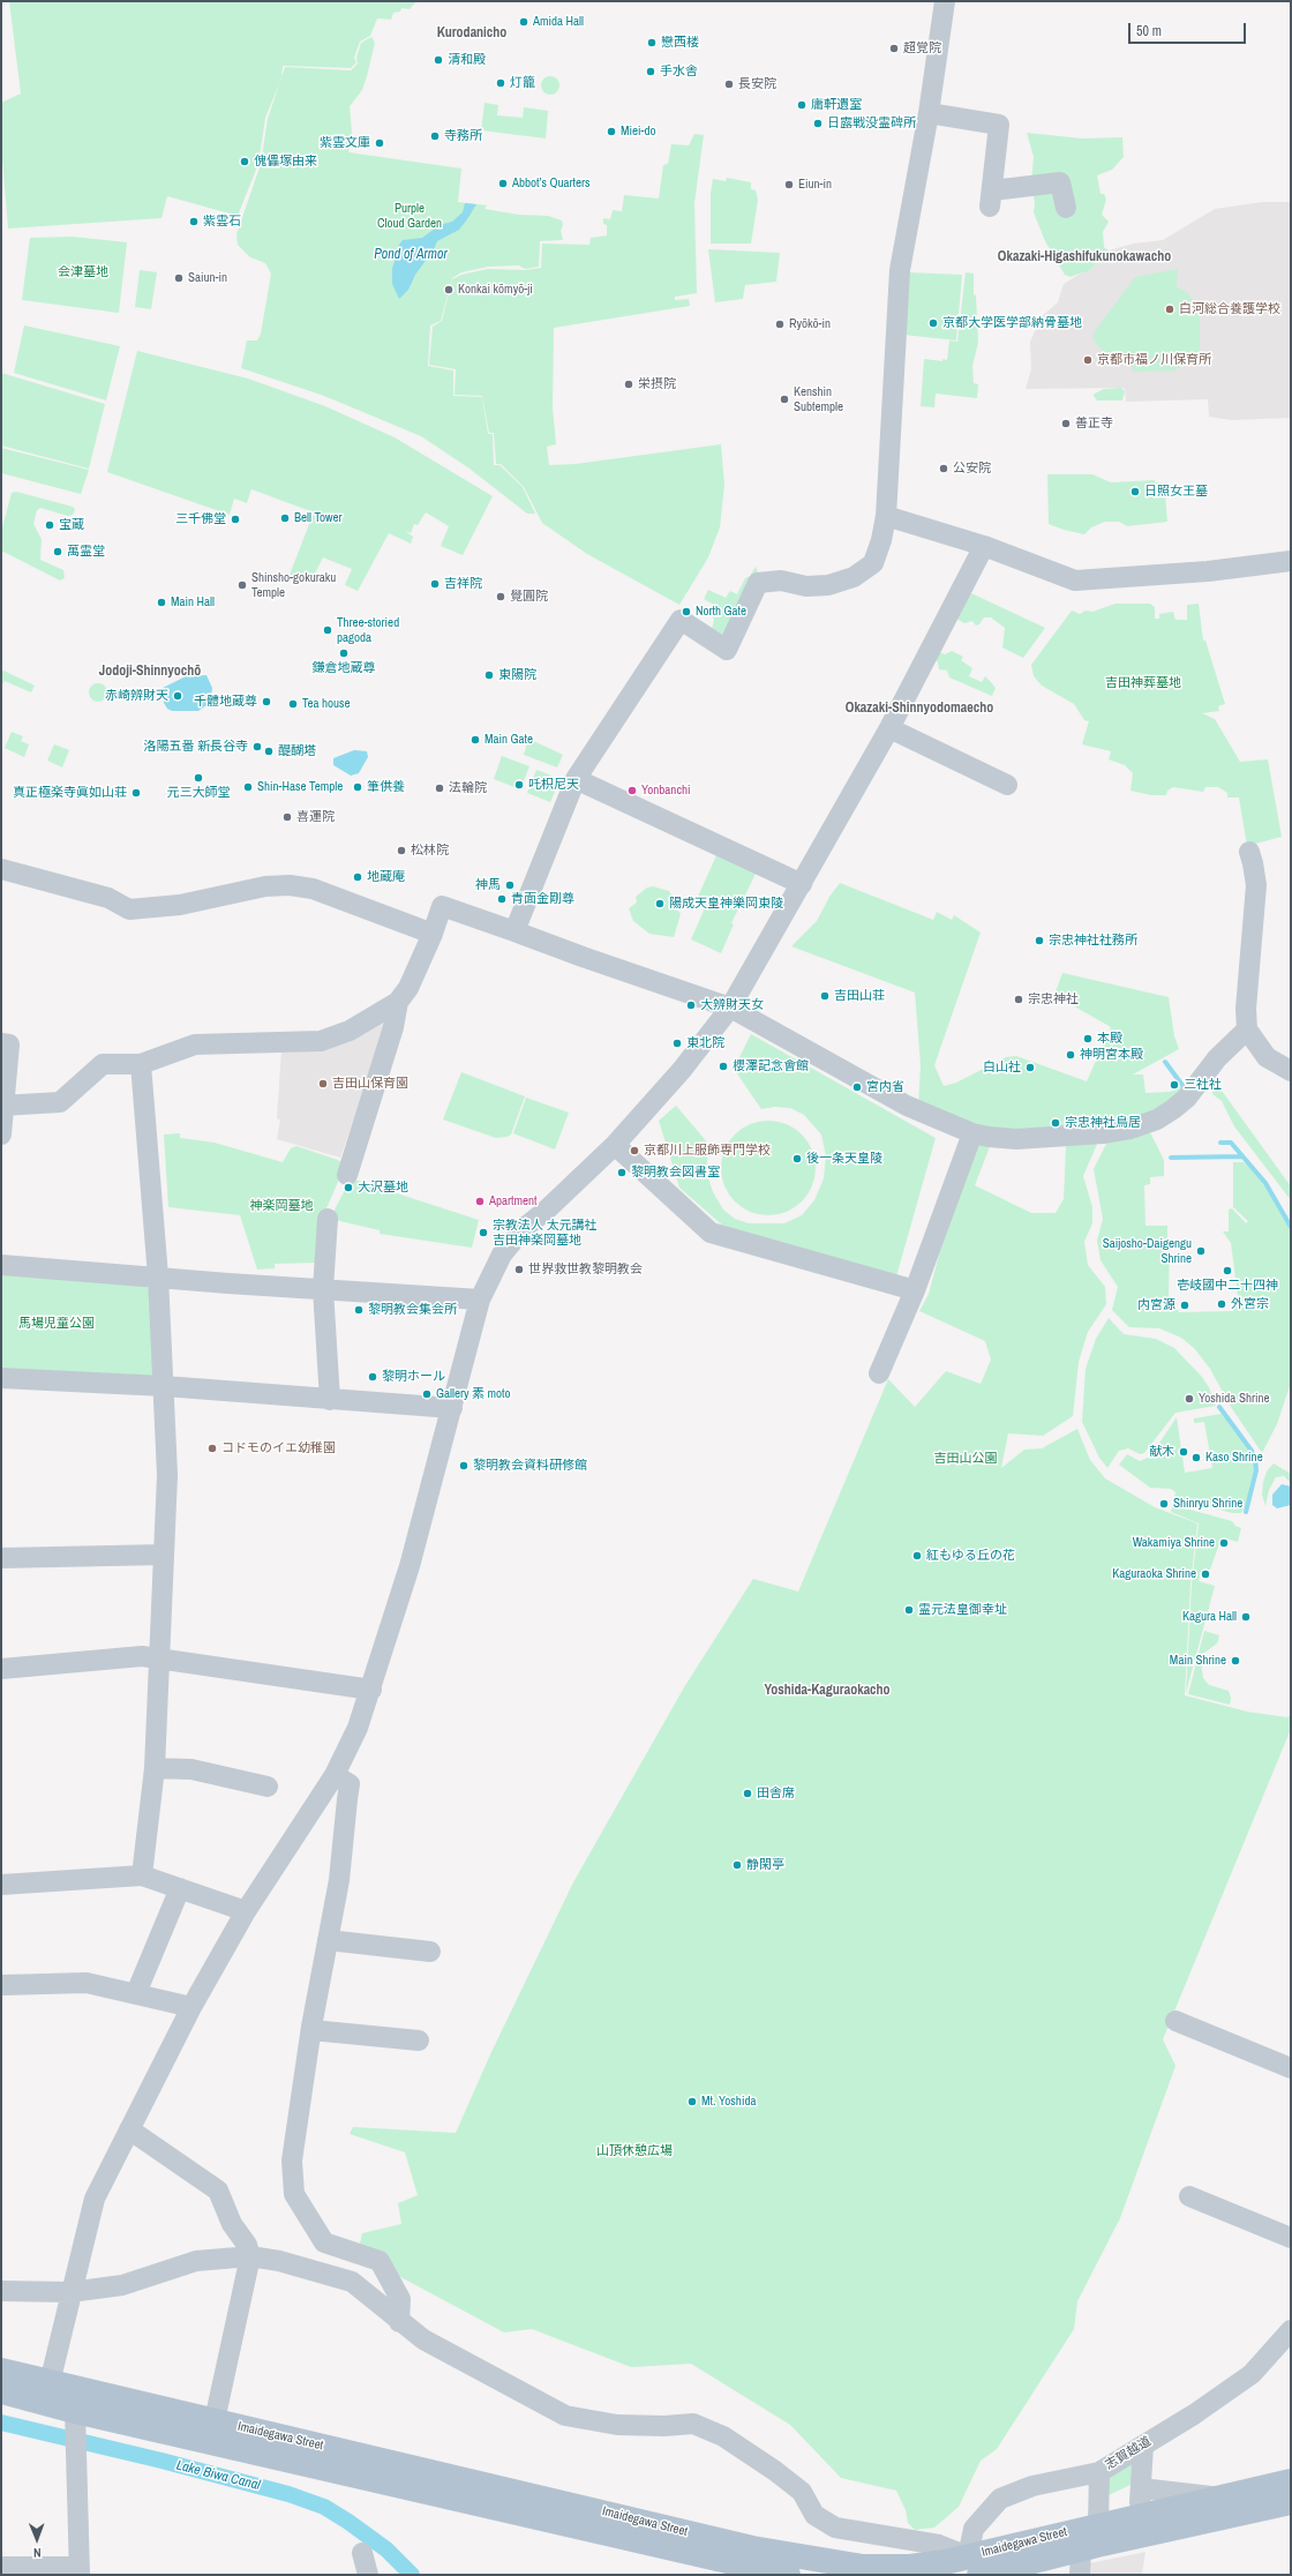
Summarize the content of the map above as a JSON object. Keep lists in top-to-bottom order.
{
  "streets": {
    "main road": ["Imaidegawa Street"],
    "street": ["志賀越道"]
  },
  "crossings": [
    ["Imaidegawa Street", "志賀越道"]
  ],
  "districts": [
    "Kurodanicho",
    "Okazaki-Higashifukunokawacho",
    "Jodoji-Shinnyochō",
    "Okazaki-Shinnyodomaecho",
    "Yoshida-Kaguraokacho"
  ],
  "water": ["Pond of Armor", "Lake Biwa Canal"],
  "parks": [
    "Purple Cloud Garden",
    "会津墓地",
    "吉田神葬墓地",
    "神楽岡墓地",
    "馬場児童公園",
    "吉田山公園",
    "山頂休憩広場"
  ],
  "places": [
    "Amida Hall",
    "戀西楼",
    "超覚院",
    "清和殿",
    "手水舎",
    "灯籠",
    "長安院",
    "庸軒遺室",
    "日露戦没霊碑所",
    "Miei-do",
    "寺務所",
    "紫雲文庫",
    "傀儡塚由来",
    "Abbot’s Quarters",
    "Eiun-in",
    "紫雲石",
    "Saiun-in",
    "Konkai kōmyō-ji",
    "白河総合養護学校",
    "京都大学医学部納骨墓地",
    "Ryōkō-in",
    "京都市福ノ川保育所",
    "栄摂院",
    "Kenshin Subtemple",
    "善正寺",
    "公安院",
    "日照女王墓",
    "Bell Tower",
    "三千佛堂",
    "宝蔵",
    "萬霊堂",
    "吉祥院",
    "Shinsho-gokuraku Temple",
    "覺圓院",
    "Main Hall",
    "North Gate",
    "Three-storied pagoda",
    "鎌倉地蔵尊",
    "東陽院",
    "赤崎辨財天",
    "千體地蔵尊",
    "Tea house",
    "Main Gate",
    "洛陽五番 新長谷寺",
    "醍醐塔",
    "元三大師堂",
    "吒枳尼天",
    "Shin-Hase Temple",
    "筆供養",
    "法輪院",
    "Yonbanchi",
    "真正極楽寺眞如山荘",
    "喜運院",
    "松林院",
    "地蔵庵",
    "神馬",
    "青面金剛尊",
    "陽成天皇神樂岡東陵",
    "宗忠神社社務所",
    "吉田山荘",
    "宗忠神社",
    "大辨財天女",
    "本殿",
    "東北院",
    "神明宮本殿",
    "櫻澤記念會館",
    "白山社",
    "吉田山保育園",
    "三社社",
    "宮内省",
    "宗忠神社鳥居",
    "京都川上服飾専門学校",
    "後一条天皇陵",
    "黎明教会図書室",
    "大沢墓地",
    "Apartment",
    "宗教法人 太元講社 吉田神楽岡墓地",
    "Saijosho-Daigengu Shrine",
    "世界救世教黎明教会",
    "壱岐國中二十四神",
    "外宮宗",
    "内宮源",
    "黎明教会集会所",
    "黎明ホール",
    "Gallery 素 moto",
    "Yoshida Shrine",
    "コドモのイエ幼稚園",
    "献木",
    "Kaso Shrine",
    "黎明教会資料研修館",
    "Shinryu Shrine",
    "Wakamiya Shrine",
    "紅もゆる丘の花",
    "Kaguraoka Shrine",
    "霊元法皇御幸址",
    "Kagura Hall",
    "Main Shrine",
    "田舎席",
    "静閑亭",
    "Mt. Yoshida"
  ],
  "scale_bar": "50 m",
  "north": "bottom"
}
